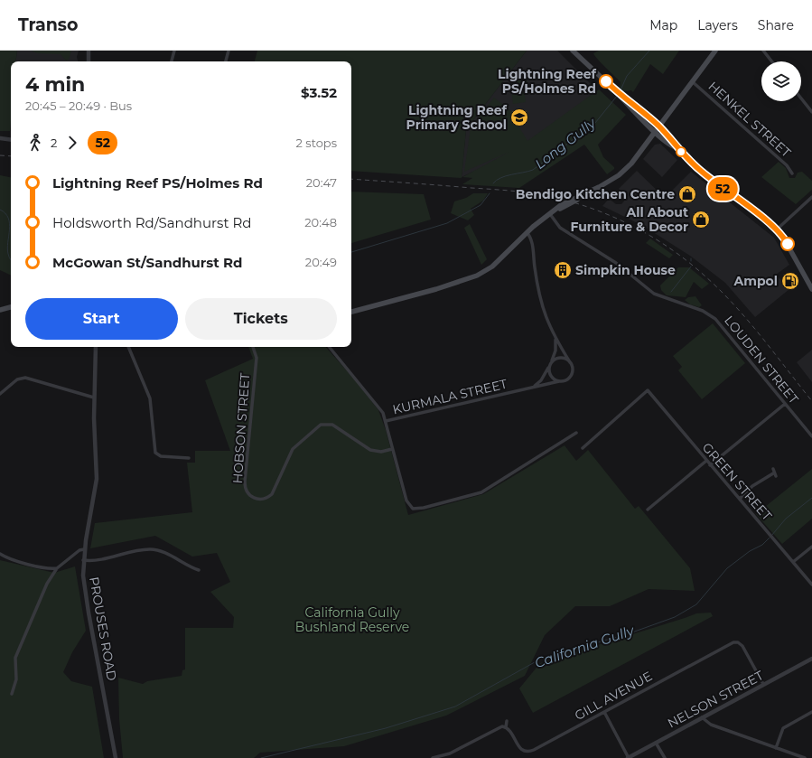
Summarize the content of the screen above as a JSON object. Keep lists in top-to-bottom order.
{
  "streets": {
    "street": [
      "HENKEL STREET",
      "LOUDEN STREET",
      "KURMALA STREET",
      "HOBSON STREET",
      "GREEN STREET",
      "PROUSES ROAD",
      "GILL AVENUE",
      "NELSON STREET"
    ]
  },
  "crossings": [
    ["GILL AVENUE", "NELSON STREET"]
  ],
  "water": ["Long Gully", "California Gully"],
  "parks": ["California Gully Bushland Reserve"],
  "places": {
    "other": ["Lightning Reef PS/Holmes Rd"],
    "school or university": ["Lightning Reef Primary School"],
    "shop": ["Bendigo Kitchen Centre", "All About Furniture & Decor"],
    "building": ["Simpkin House"],
    "fuel station": ["Ampol"]
  },
  "lines": ["bus line 52"],
  "page": {
    "header": "Transo",
    "nav": ["Map", "Layers", "Share"],
    "on_map": "52",
    "heading": ["4 min", "20:45 – 20:49 · Bus", "$3.52"],
    "legs": ["2", "52", "2 stops"],
    "list": [
      {
        "name": "Lightning Reef PS/Holmes Rd",
        "value": "20:47"
      },
      {
        "name": "Holdsworth Rd/Sandhurst Rd",
        "value": "20:48"
      },
      {
        "name": "McGowan St/Sandhurst Rd",
        "value": "20:49"
      }
    ],
    "buttons": ["Start", "Tickets"]
  }
}
